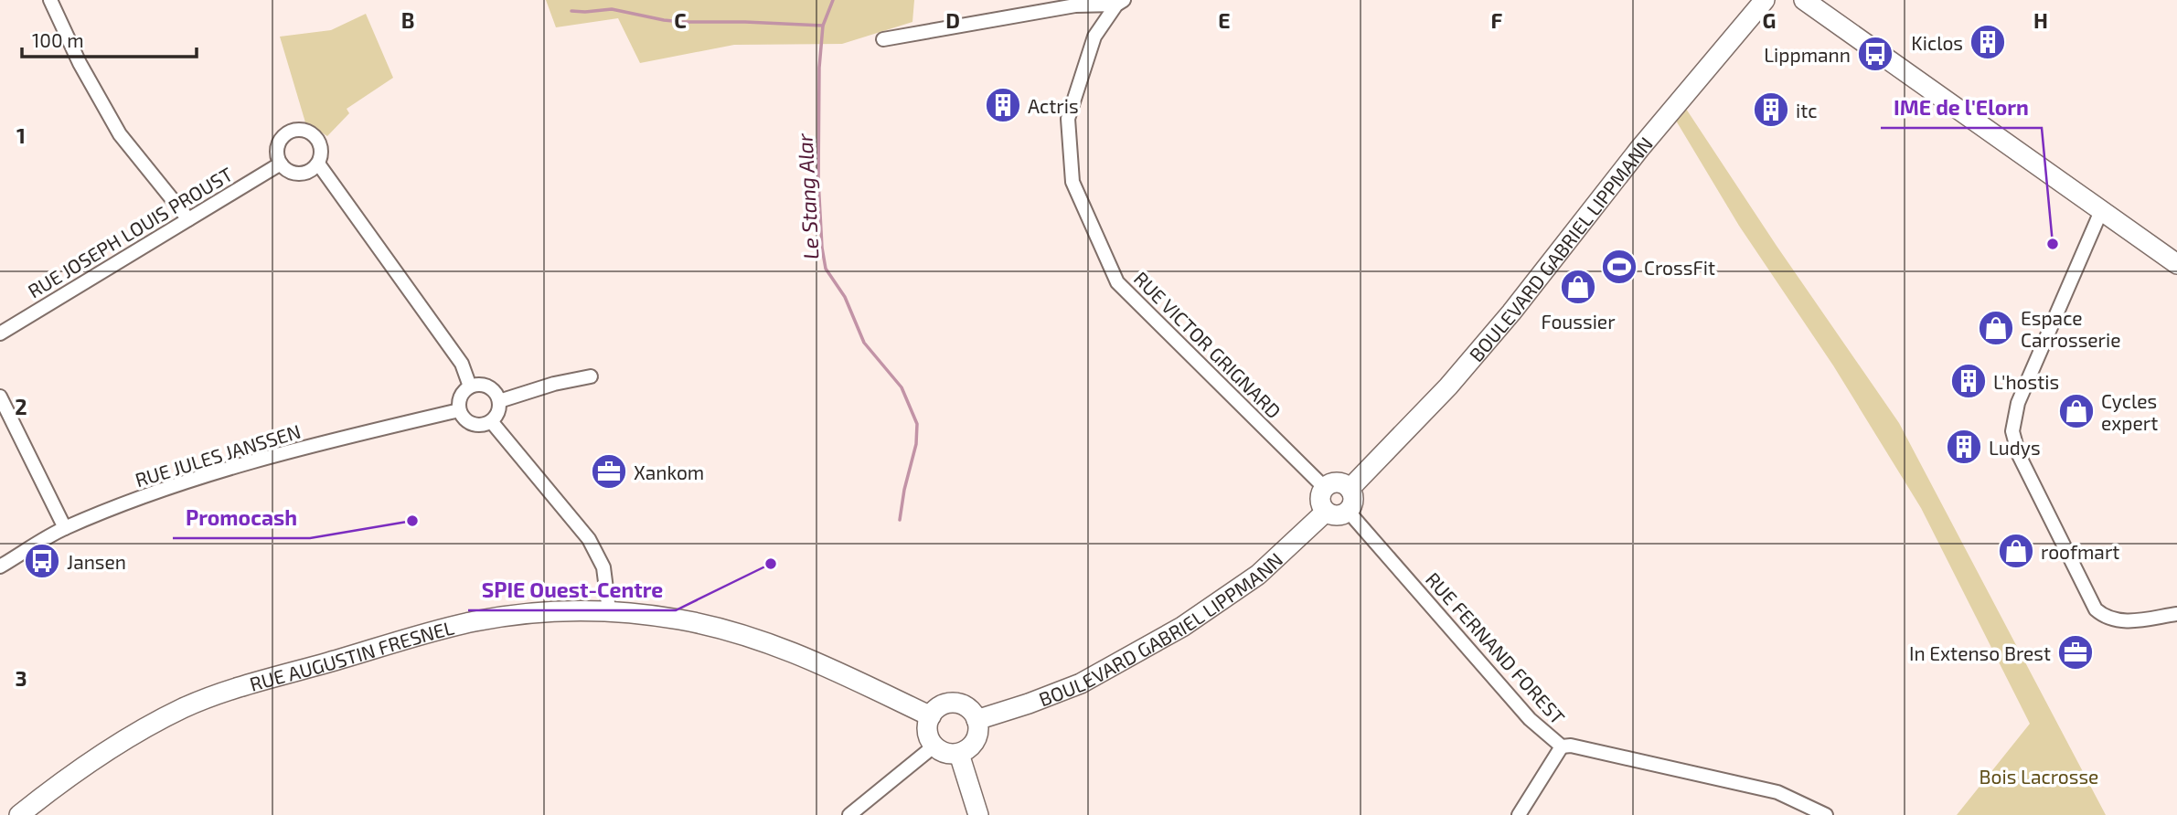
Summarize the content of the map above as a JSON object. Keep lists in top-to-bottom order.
{
  "streets": {
    "street": [
      "RUE JOSEPH LOUIS PROUST",
      "BOULEVARD GABRIEL LIPPMANN",
      "RUE VICTOR GRIGNARD",
      "RUE JULES JANSSEN",
      "RUE FERNAND FOREST",
      "RUE AUGUSTIN FRESNEL"
    ]
  },
  "crossings": [
    ["BOULEVARD GABRIEL LIPPMANN", "RUE VICTOR GRIGNARD"],
    ["BOULEVARD GABRIEL LIPPMANN", "RUE FERNAND FOREST"],
    ["BOULEVARD GABRIEL LIPPMANN", "RUE AUGUSTIN FRESNEL"],
    ["RUE VICTOR GRIGNARD", "RUE FERNAND FOREST"]
  ],
  "water": ["Le Stang Alar"],
  "parks": ["Bois Lacrosse"],
  "places": {
    "building": [
      "Kiclos",
      "Actris",
      "itc",
      "L'hostis",
      "Ludys"
    ],
    "bus stop": ["Lippmann", "Jansen"],
    "other": ["IME de l'Elorn", "Promocash", "SPIE Ouest-Centre"],
    "sports": ["CrossFit"],
    "shop": [
      "Foussier",
      "Espace Carrosserie",
      "Cycles expert",
      "roofmart"
    ],
    "office": ["Xankom", "In Extenso Brest"]
  },
  "scale_bar": "100 m",
  "grid": {
    "columns": [
      "B",
      "C",
      "D",
      "E",
      "F",
      "G",
      "H"
    ],
    "rows": ["1", "2", "3"]
  }
}
